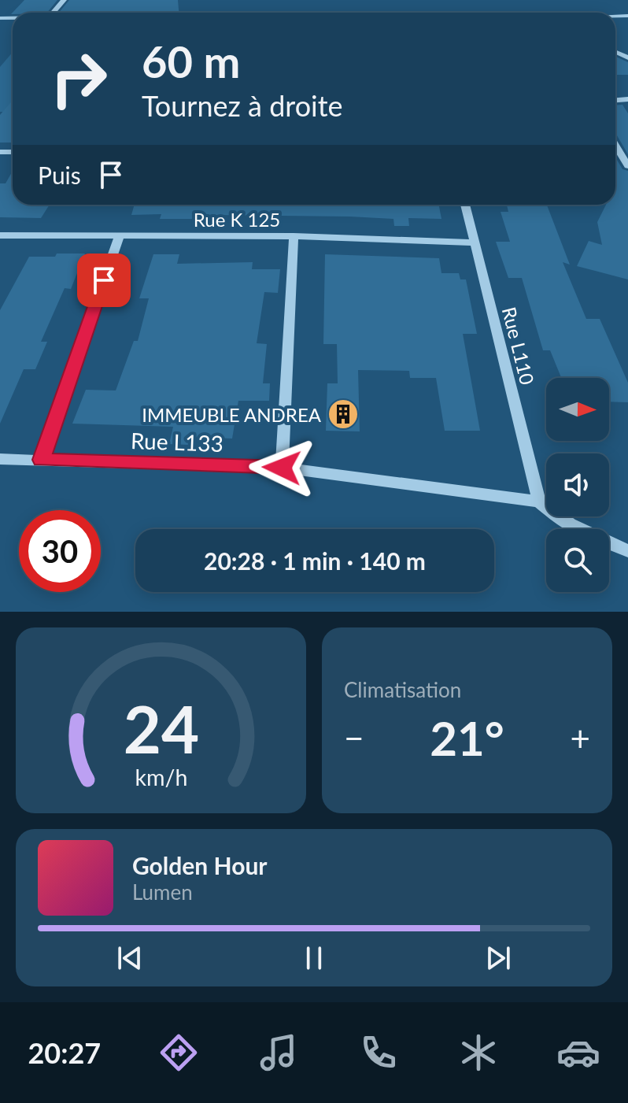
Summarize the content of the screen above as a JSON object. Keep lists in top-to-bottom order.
{
  "streets": {
    "street": ["Rue K 125", "Rue L110", "Rue L133"]
  },
  "crossings": [
    ["Rue K 125", "Rue L110"],
    ["Rue L110", "Rue L133"]
  ],
  "places": {
    "building": ["IMMEUBLE ANDREA"]
  },
  "north": "right",
  "page": {
    "turn": ["60 m", "Tournez à droite"],
    "then": "Puis",
    "limit": "30",
    "trip": "20:28 · 1 min · 140 m",
    "tile": "Climatisation",
    "heat": ["−", "21°", "+"],
    "song": ["Golden Hour", "Lumen"],
    "tabs": "20:27",
    "gauge": ["24", "km/h"]
  }
}
